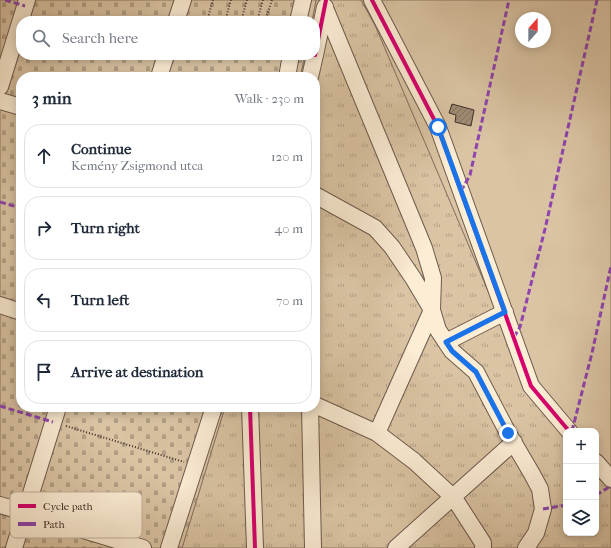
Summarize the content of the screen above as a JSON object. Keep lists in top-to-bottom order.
{
  "legend": ["Cycle path", "Path"],
  "north": "top",
  "page": {
    "search": "Search here",
    "heading": ["3 min", "Walk · 230 m"],
    "list": [
      ["Continue", "Kemény Zsigmond utca", "120 m"],
      ["Turn right", "40 m"],
      ["Turn left", "70 m"],
      "Arrive at destination"
    ],
    "map_buttons": ["+", "−"]
  }
}
